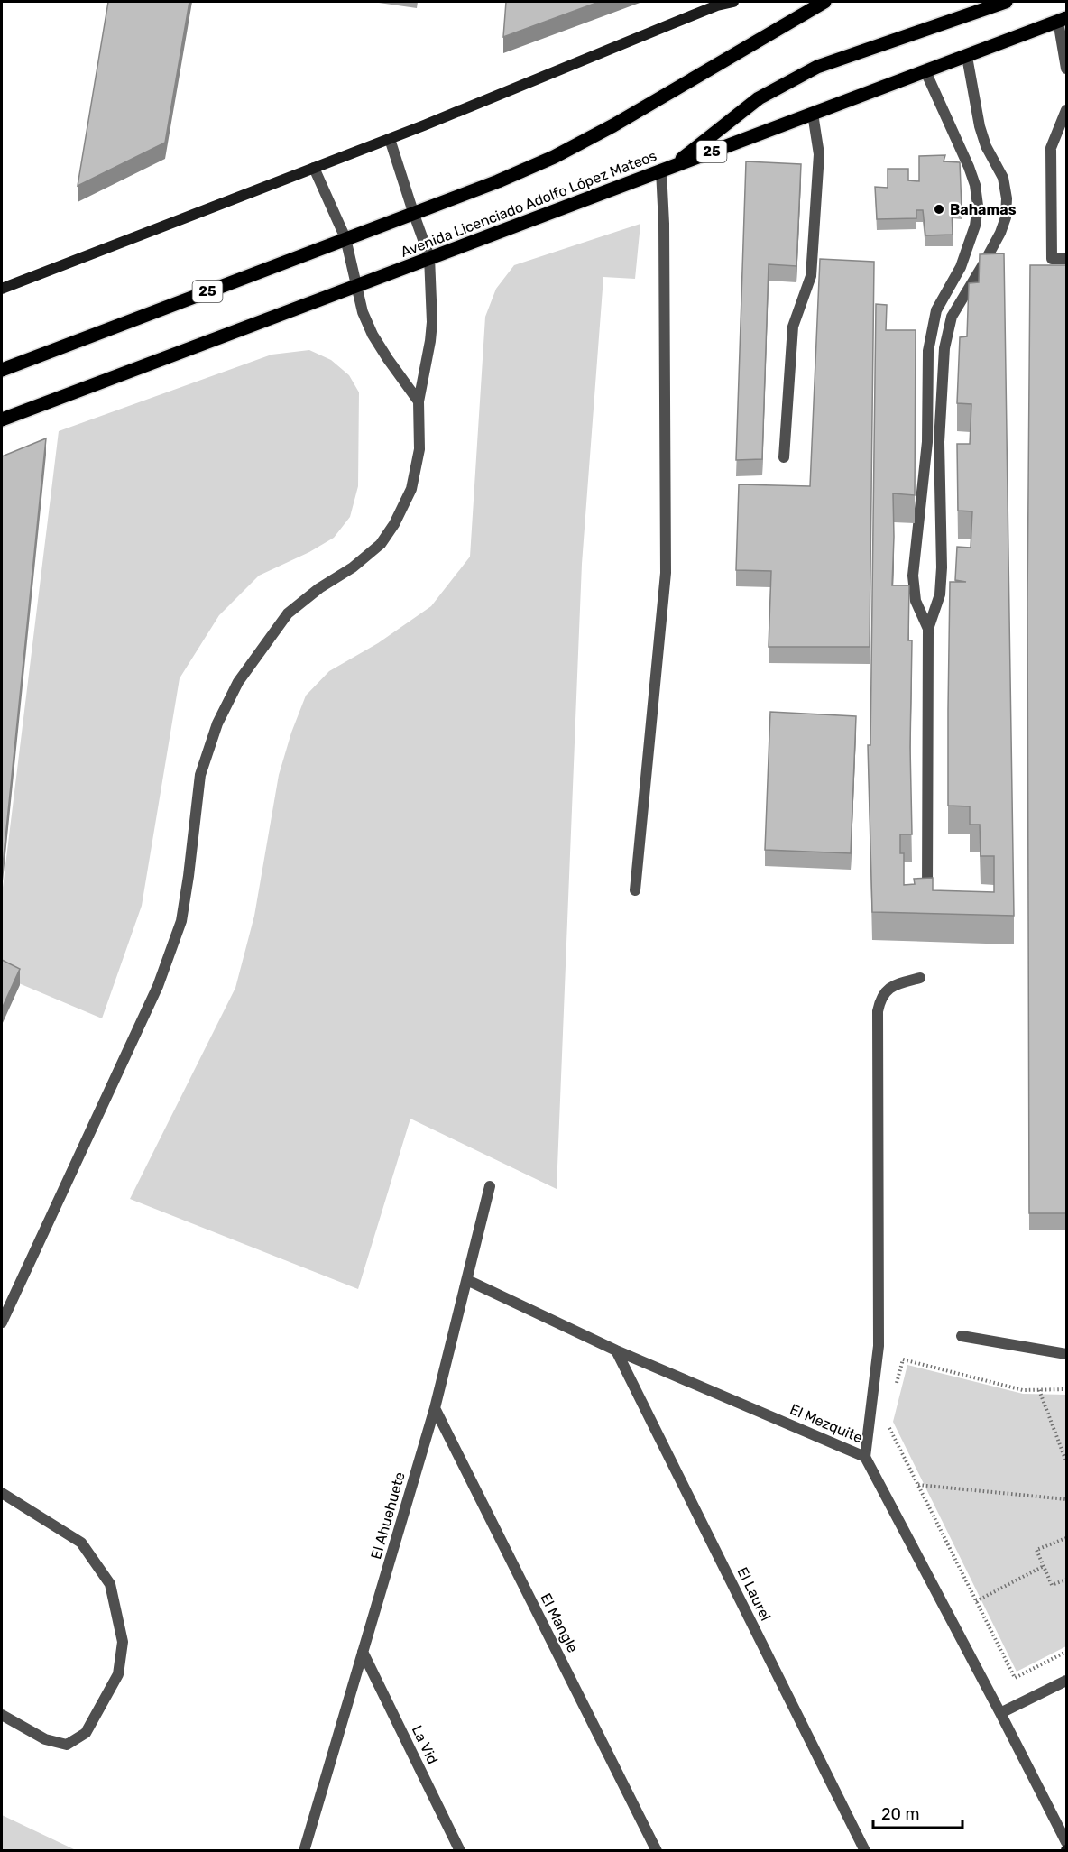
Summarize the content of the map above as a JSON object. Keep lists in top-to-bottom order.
{
  "streets": {
    "main road": ["25", "Avenida Licenciado Adolfo López Mateos"],
    "street": [
      "El Mezquite",
      "El Ahuehuete",
      "El Laurel",
      "El Mangle",
      "La Vid"
    ]
  },
  "crossings": [
    ["El Mezquite", "El Ahuehuete"],
    ["El Mezquite", "El Laurel"],
    ["El Ahuehuete", "El Mangle"],
    ["El Ahuehuete", "La Vid"]
  ],
  "places": ["Bahamas"],
  "scale_bar": "20 m"
}
